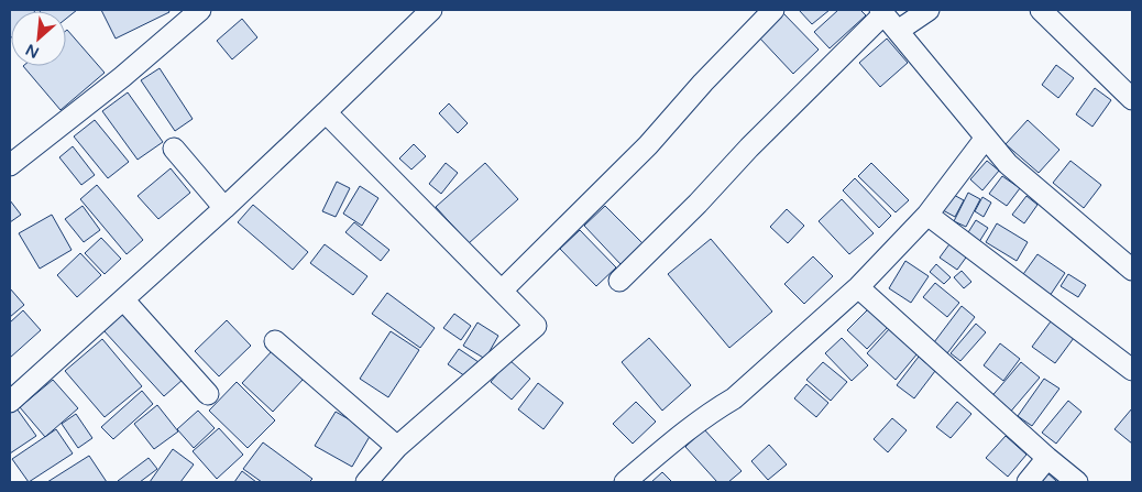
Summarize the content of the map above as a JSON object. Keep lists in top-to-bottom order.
{
  "north": "bottom left"
}
